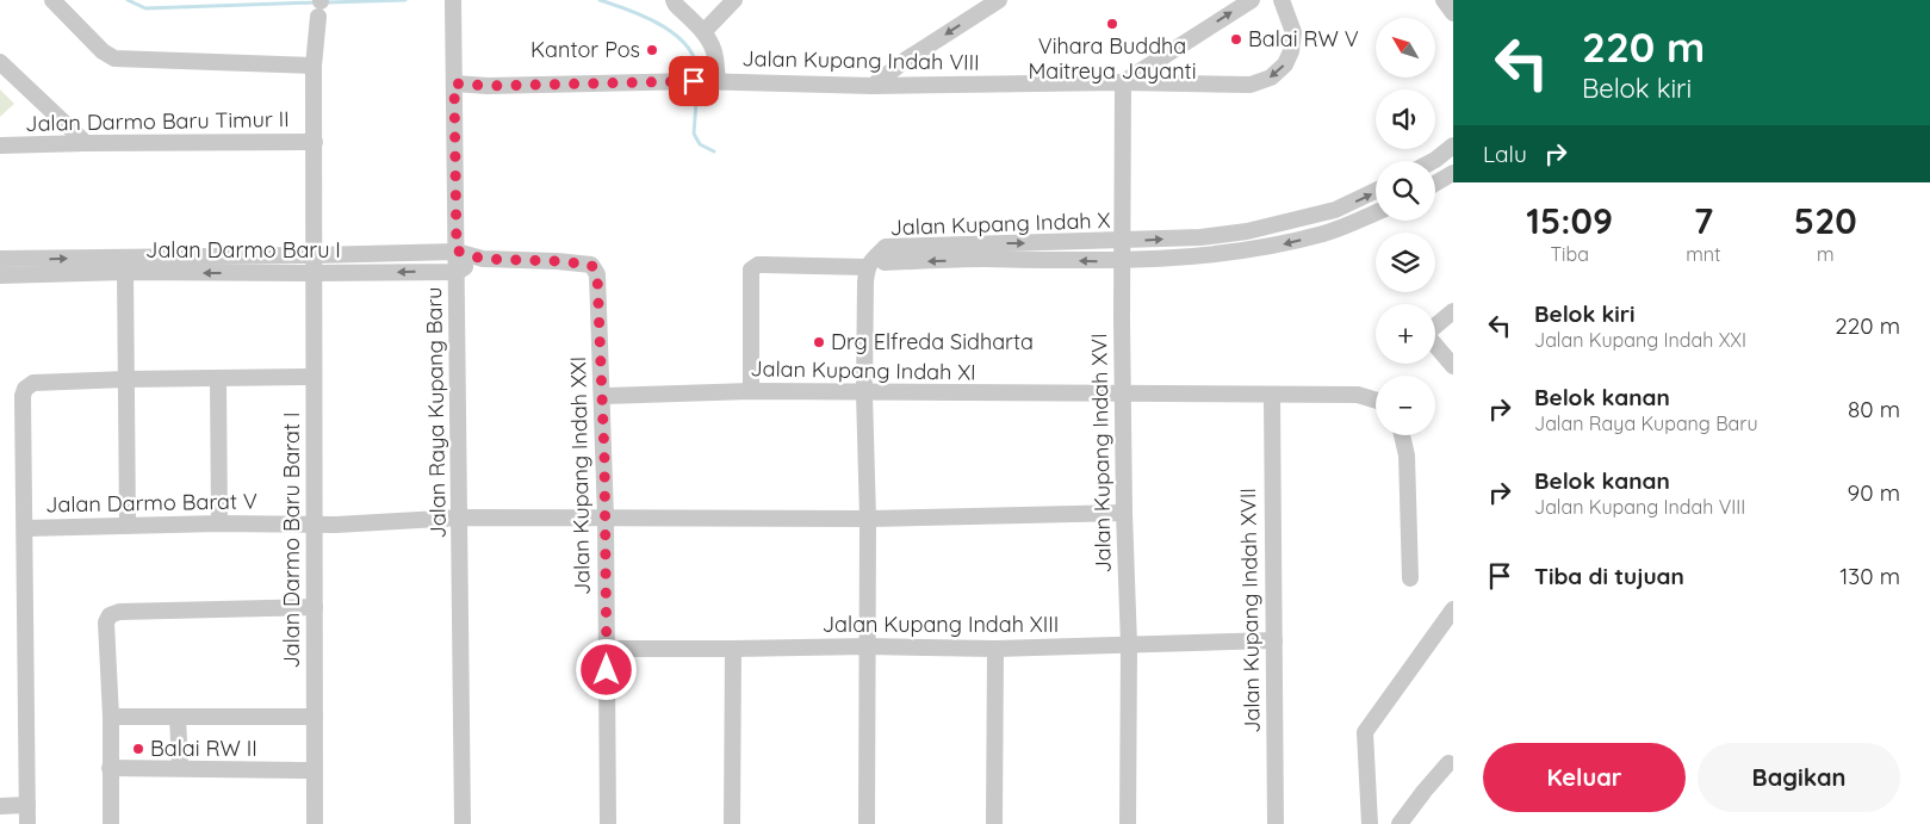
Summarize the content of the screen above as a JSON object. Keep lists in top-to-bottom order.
{
  "streets": {
    "street": [
      "Jalan Kupang Indah VIII",
      "Jalan Darmo Baru Timur II",
      "Jalan Kupang Indah X",
      "Jalan Darmo Baru I",
      "Jalan Kupang Indah XI",
      "Jalan Raya Kupang Baru",
      "Jalan Kupang Indah XVI",
      "Jalan Kupang Indah XXI",
      "Jalan Darmo Barat V",
      "Jalan Darmo Baru Barat I",
      "Jalan Kupang Indah XVII",
      "Jalan Kupang Indah XIII"
    ]
  },
  "crossings": [
    ["Jalan Kupang Indah VIII", "Jalan Raya Kupang Baru"],
    ["Jalan Kupang Indah VIII", "Jalan Kupang Indah XVI"],
    ["Jalan Darmo Baru Timur II", "Jalan Darmo Baru Barat I"],
    ["Jalan Kupang Indah X", "Jalan Kupang Indah XI"],
    ["Jalan Kupang Indah X", "Jalan Kupang Indah XVI"],
    ["Jalan Darmo Baru I", "Jalan Raya Kupang Baru"],
    ["Jalan Darmo Baru I", "Jalan Kupang Indah XXI"],
    ["Jalan Darmo Baru I", "Jalan Darmo Baru Barat I"],
    ["Jalan Kupang Indah XI", "Jalan Kupang Indah XVI"],
    ["Jalan Kupang Indah XI", "Jalan Kupang Indah XXI"],
    ["Jalan Kupang Indah XI", "Jalan Kupang Indah XVII"],
    ["Jalan Raya Kupang Baru", "Jalan Kupang Indah XXI"],
    ["Jalan Raya Kupang Baru", "Jalan Darmo Barat V"],
    ["Jalan Kupang Indah XVI", "Jalan Darmo Barat V"],
    ["Jalan Kupang Indah XVI", "Jalan Kupang Indah XIII"],
    ["Jalan Kupang Indah XXI", "Jalan Darmo Barat V"],
    ["Jalan Kupang Indah XXI", "Jalan Kupang Indah XIII"],
    ["Jalan Darmo Barat V", "Jalan Darmo Baru Barat I"],
    ["Jalan Kupang Indah XVII", "Jalan Kupang Indah XIII"]
  ],
  "places": [
    "Vihara Buddha Maitreya Jayanti",
    "Balai RW V",
    "Kantor Pos",
    "Drg Elfreda Sidharta",
    "Balai RW II"
  ],
  "north": "top left",
  "page": {
    "turn": ["220 m", "Belok kiri"],
    "map_buttons": ["+", "−"],
    "then": "Lalu",
    "eta": [
      "15:09",
      "Tiba",
      "7",
      "mnt",
      "520",
      "m"
    ],
    "list": [
      {
        "name": "Belok kiri",
        "note": "Jalan Kupang Indah XXI",
        "value": "220 m"
      },
      {
        "name": "Belok kanan",
        "note": "Jalan Raya Kupang Baru",
        "value": "80 m"
      },
      {
        "name": "Belok kanan",
        "note": "Jalan Kupang Indah VIII",
        "value": "90 m"
      },
      {
        "name": "Tiba di tujuan",
        "value": "130 m"
      }
    ],
    "buttons": ["Keluar", "Bagikan"]
  }
}
